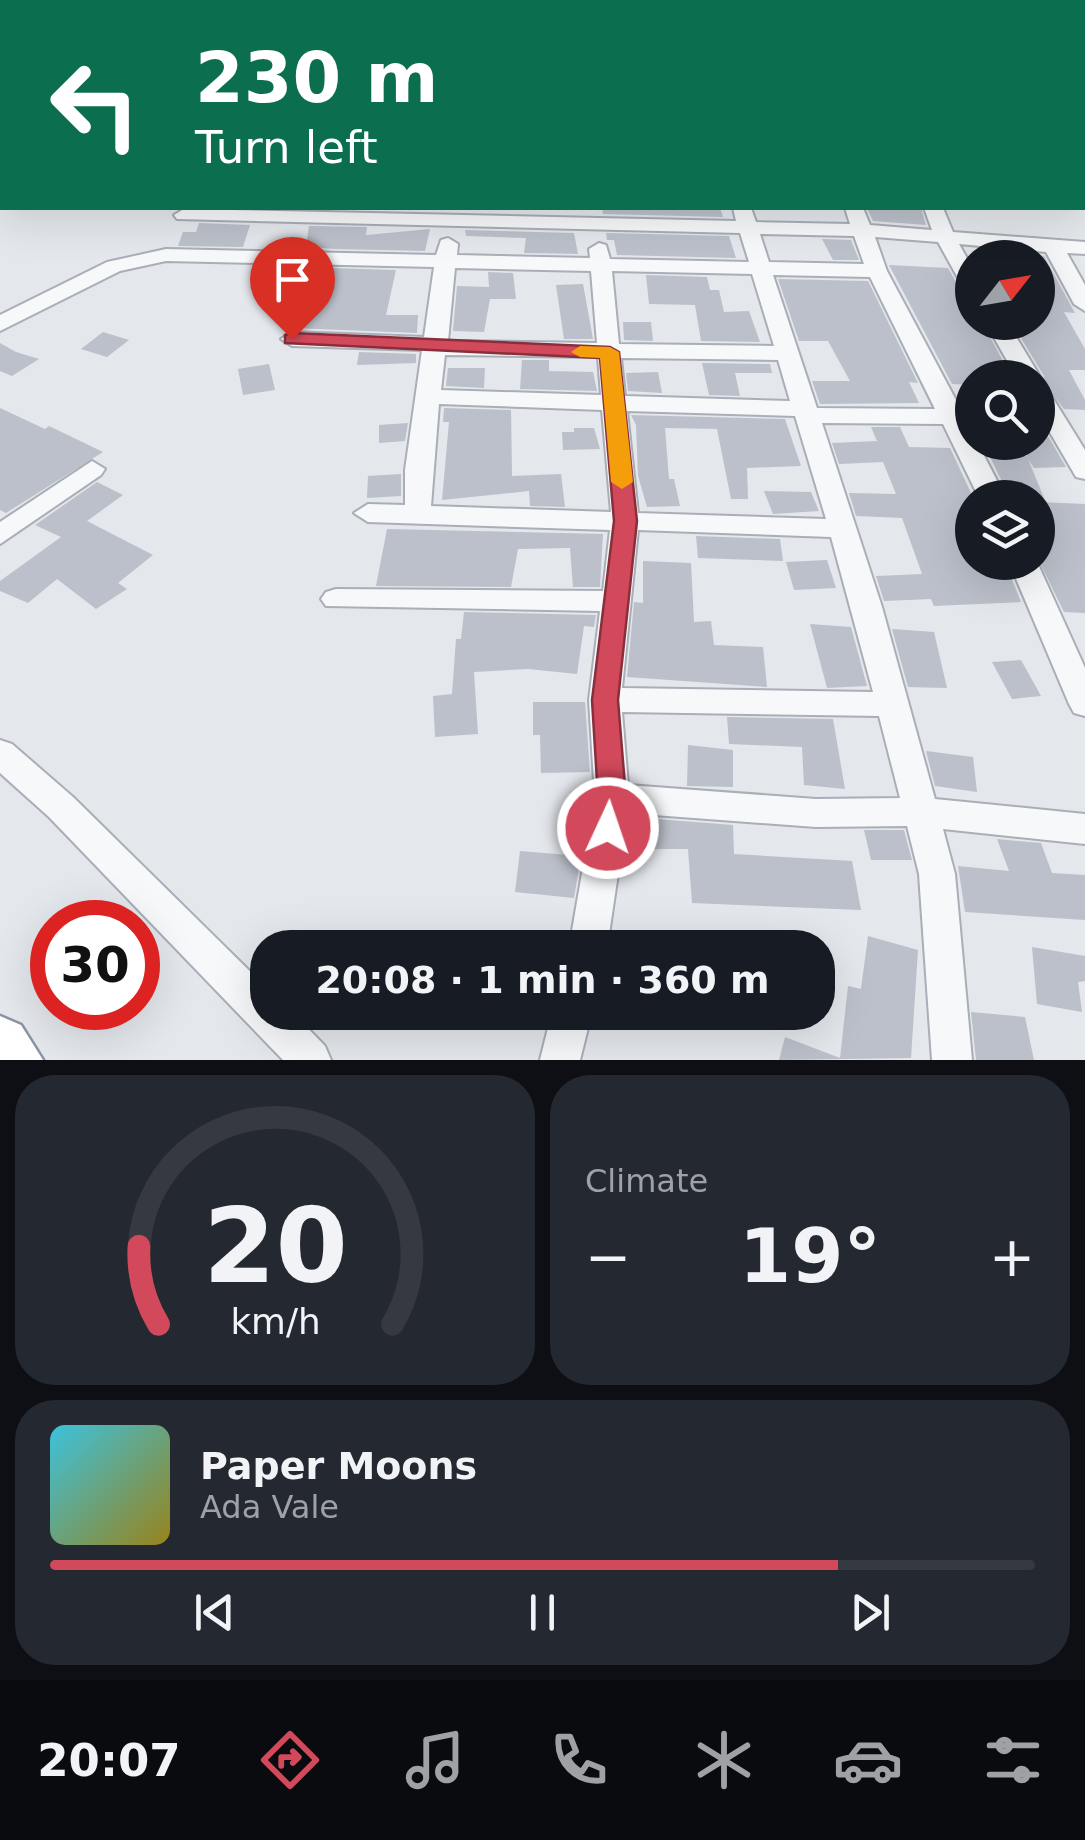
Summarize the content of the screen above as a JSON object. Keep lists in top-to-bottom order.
{
  "north": "top right",
  "page": {
    "turn": ["230 m", "Turn left"],
    "limit": "30",
    "trip": "20:08 · 1 min · 360 m",
    "tile": "Climate",
    "heat": ["−", "19°", "+"],
    "song": ["Paper Moons", "Ada Vale"],
    "tabs": "20:07",
    "gauge": ["20", "km/h"]
  }
}
